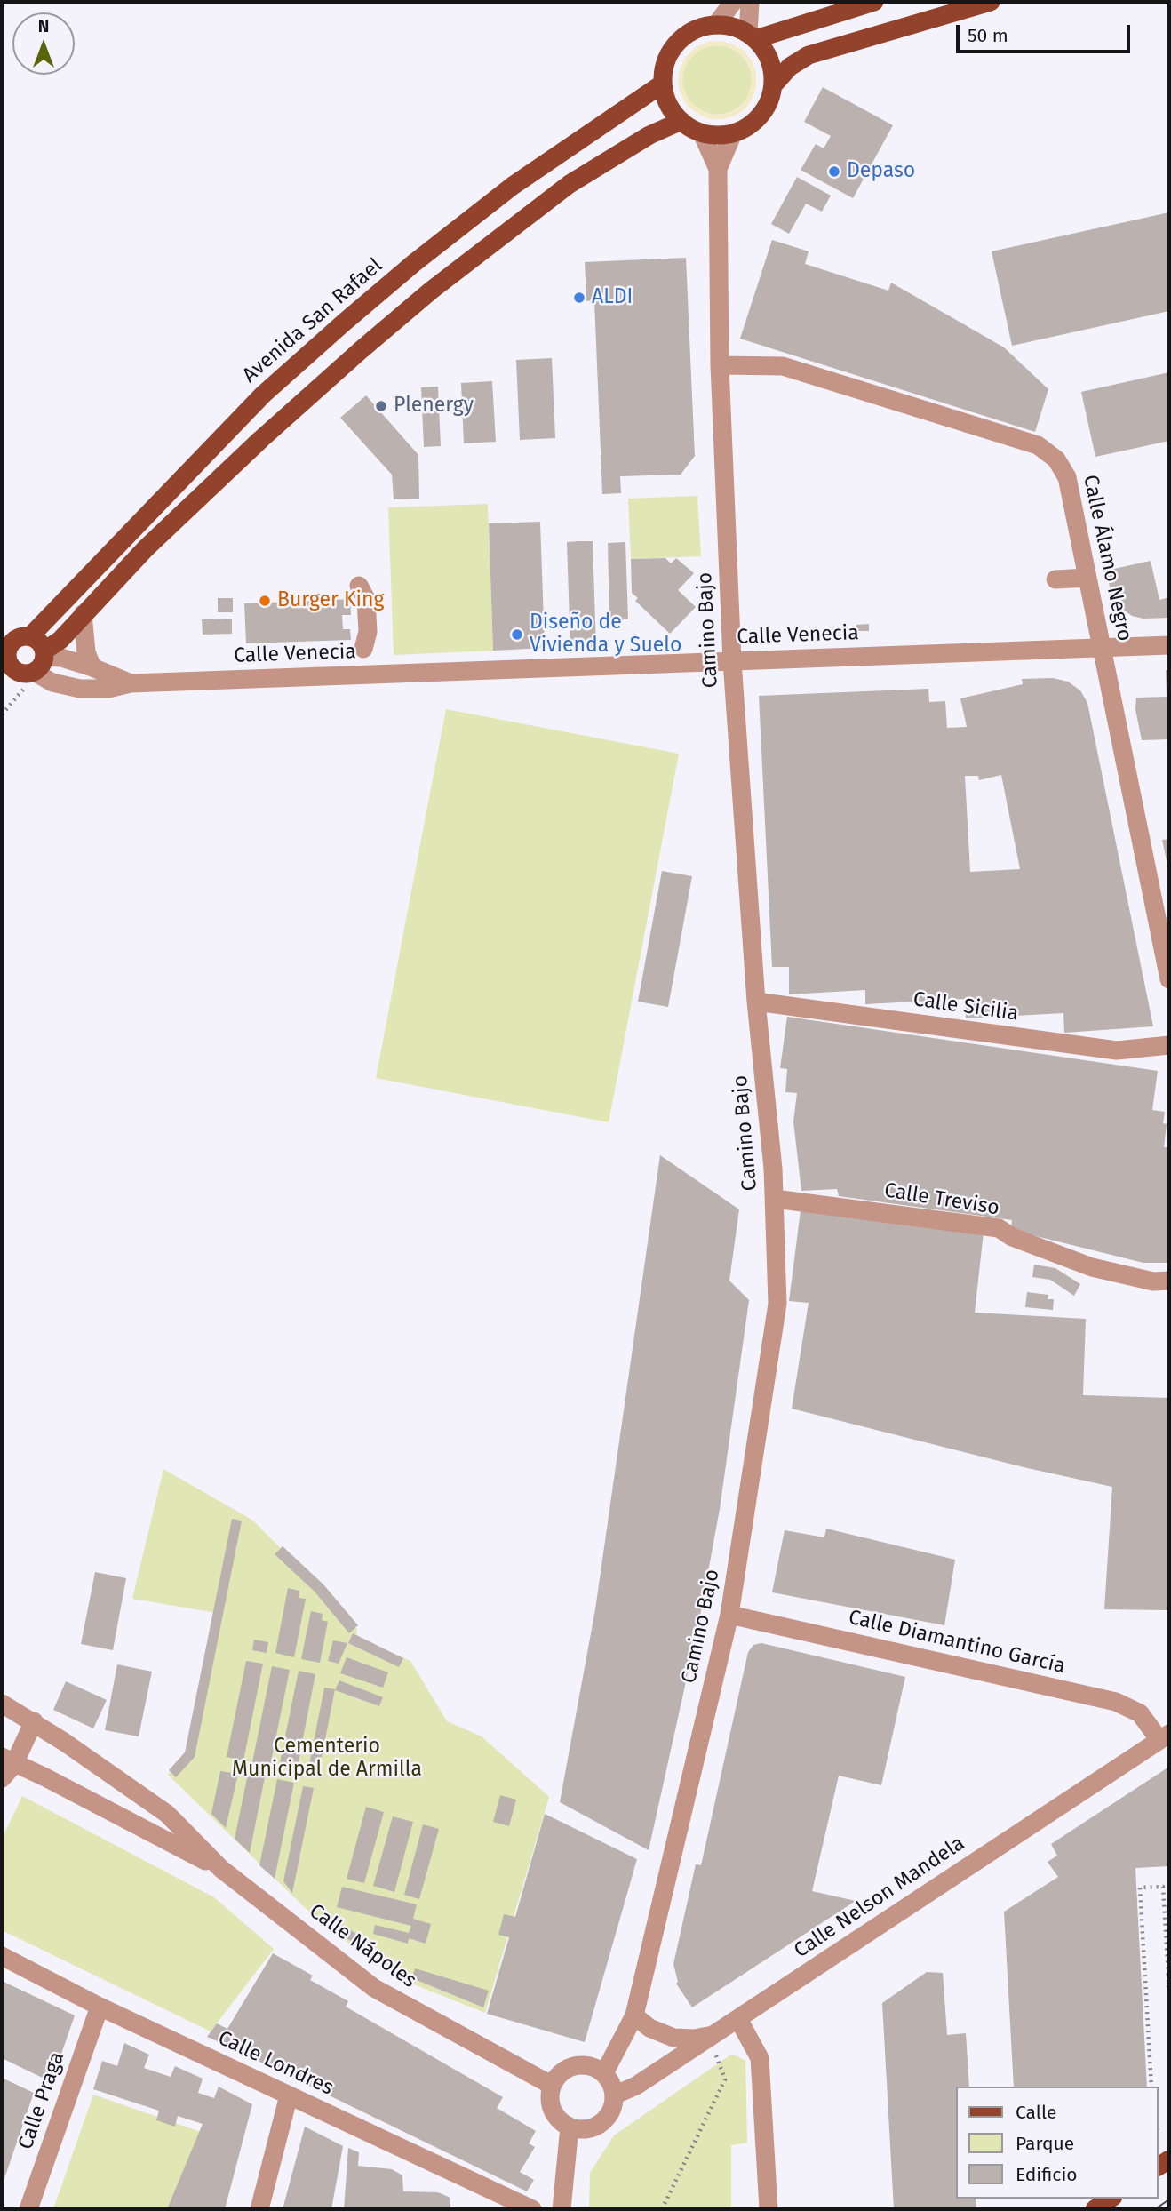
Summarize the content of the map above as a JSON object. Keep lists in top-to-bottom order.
{
  "streets": {
    "main road": ["Avenida San Rafael"],
    "street": [
      "Calle Álamo Negro",
      "Camino Bajo",
      "Calle Venecia",
      "Calle Sicilia",
      "Calle Treviso",
      "Calle Diamantino García",
      "Calle Nelson Mandela",
      "Calle Nápoles",
      "Calle Londres",
      "Calle Praga"
    ]
  },
  "crossings": [
    ["Avenida San Rafael", "Camino Bajo"],
    ["Avenida San Rafael", "Calle Venecia"],
    ["Calle Álamo Negro", "Camino Bajo"],
    ["Calle Álamo Negro", "Calle Venecia"],
    ["Camino Bajo", "Calle Venecia"],
    ["Camino Bajo", "Calle Sicilia"],
    ["Camino Bajo", "Calle Treviso"],
    ["Camino Bajo", "Calle Diamantino García"],
    ["Camino Bajo", "Calle Nelson Mandela"],
    ["Camino Bajo", "Calle Nápoles"],
    ["Calle Diamantino García", "Calle Nelson Mandela"],
    ["Calle Nelson Mandela", "Calle Nápoles"],
    ["Calle Londres", "Calle Praga"]
  ],
  "parks": ["Cementerio Municipal de Armilla"],
  "places": [
    "Depaso",
    "ALDI",
    "Plenergy",
    "Burger King",
    "Diseño de Vivienda y Suelo"
  ],
  "legend": ["Calle", "Parque", "Edificio"],
  "scale_bar": "50 m",
  "north": "top"
}
